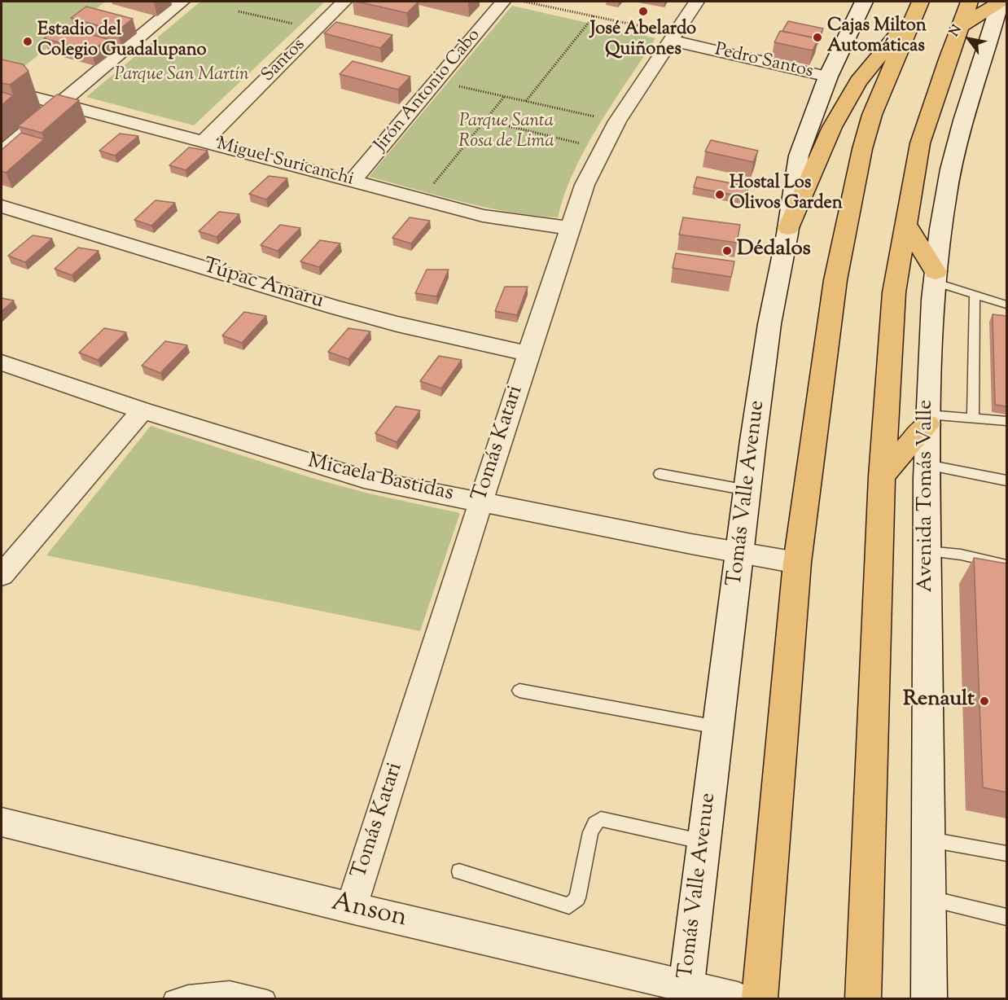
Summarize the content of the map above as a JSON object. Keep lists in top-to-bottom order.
{
  "streets": {
    "main road": ["Tomás Valle Avenue", "Avenida Tomás Valle"],
    "street": [
      "Santos",
      "Pedro Santos",
      "Jirón Antonio Cabo",
      "Miguel Suricanchi",
      "Túpac Amaru",
      "Tomás Katari",
      "Micaela Bastidas",
      "Anson"
    ]
  },
  "crossings": [
    ["Santos", "Miguel Suricanchi"],
    ["Pedro Santos", "Tomás Katari"],
    ["Pedro Santos", "Tomás Valle Avenue"],
    ["Jirón Antonio Cabo", "Miguel Suricanchi"],
    ["Miguel Suricanchi", "Tomás Katari"],
    ["Túpac Amaru", "Tomás Katari"],
    ["Tomás Katari", "Micaela Bastidas"],
    ["Tomás Katari", "Anson"],
    ["Micaela Bastidas", "Tomás Valle Avenue"],
    ["Tomás Valle Avenue", "Anson"]
  ],
  "parks": ["Parque San Martín", "Parque Santa Rosa de Lima"],
  "places": [
    "José Abelardo Quiñones",
    "Cajas Milton Automáticas",
    "Estadio del Colegio Guadalupano",
    "Hostal Los Olivos Garden",
    "Dédalos",
    "Renault"
  ],
  "north": "top left"
}
